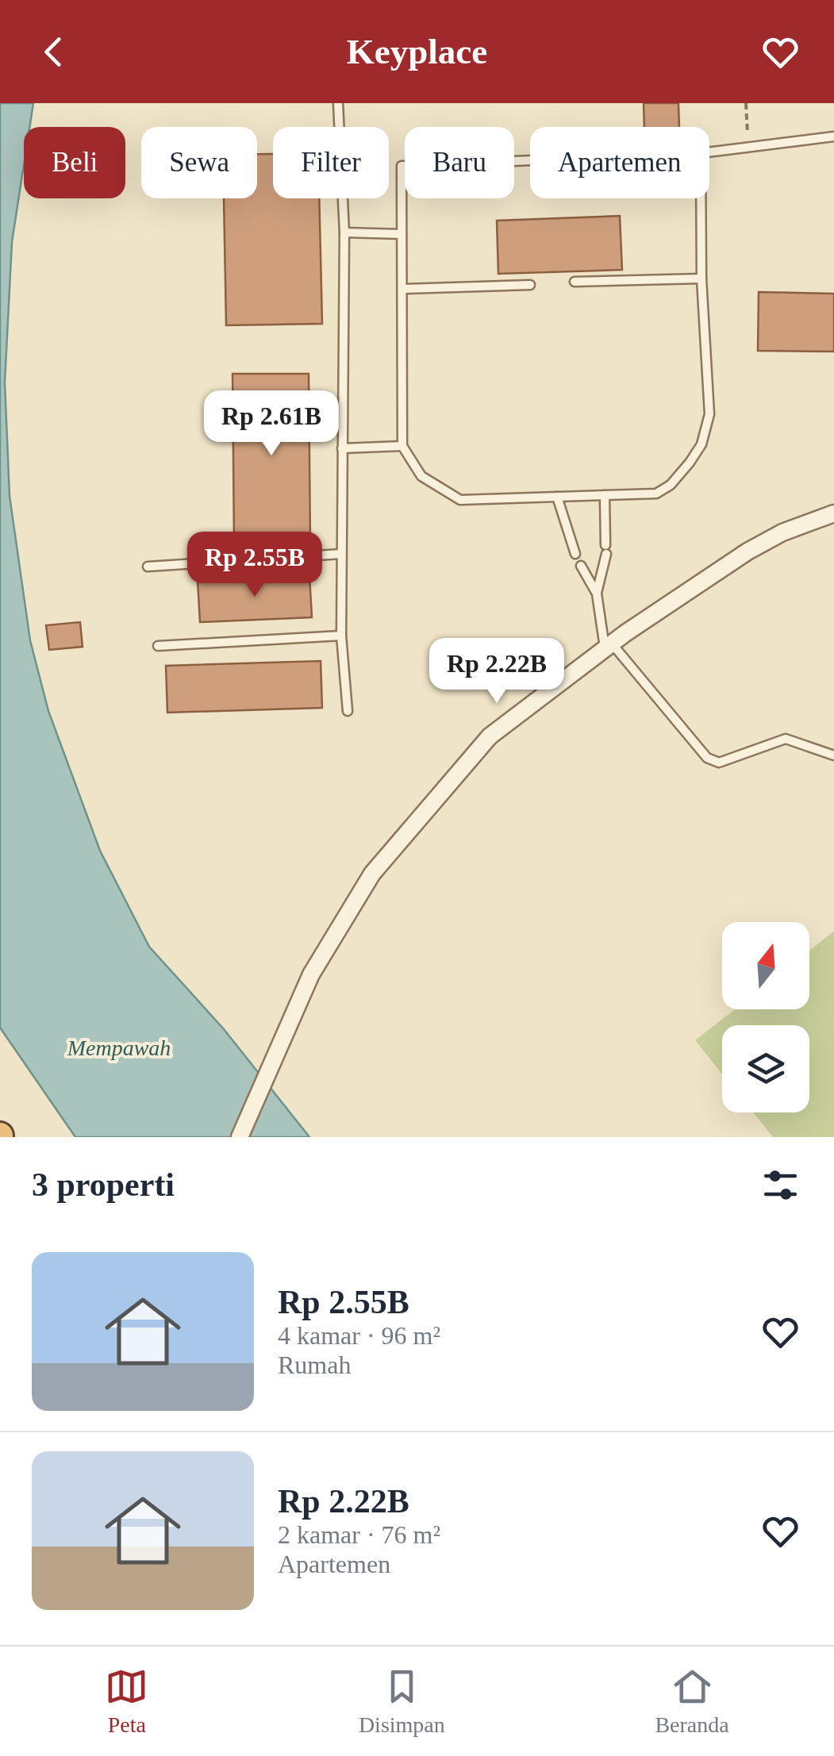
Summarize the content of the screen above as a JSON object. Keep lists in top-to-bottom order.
{
  "water": ["Mempawah"],
  "north": "top",
  "page": {
    "header": "Keyplace",
    "chip": [
      "Beli",
      "Sewa",
      "Filter",
      "Baru",
      "Apartemen"
    ],
    "price": ["Rp 2.61B", "Rp 2.55B", "Rp 2.22B"],
    "heading": "3 properti",
    "list": [
      {
        "name": "Rp 2.55B",
        "note": "4 kamar · 96 m² · Rumah"
      },
      {
        "name": "Rp 2.22B",
        "note": "2 kamar · 76 m² · Apartemen"
      }
    ],
    "tabs": ["Peta", "Disimpan", "Beranda"]
  }
}
